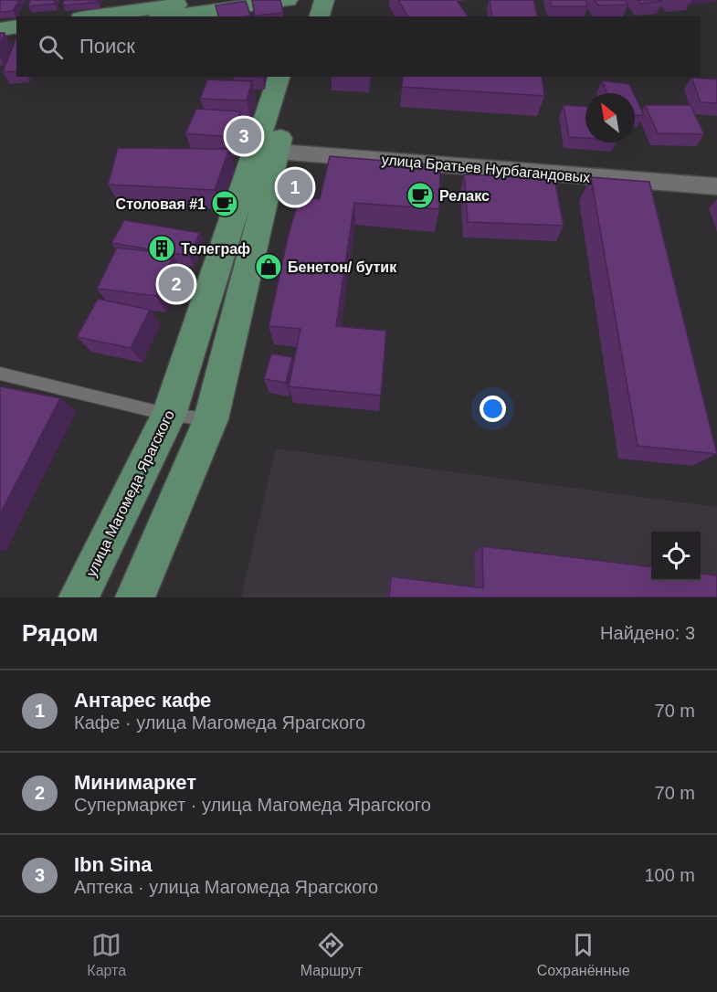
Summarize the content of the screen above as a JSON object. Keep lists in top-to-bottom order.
{
  "streets": {
    "main road": ["улица Магомеда Ярагского"],
    "street": ["улица Братьев Нурбагандовых"]
  },
  "crossings": [
    ["улица Братьев Нурбагандовых", "улица Магомеда Ярагского"]
  ],
  "places": {
    "cafe": ["Релакс", "Столовая #1"],
    "building": ["Телеграф"],
    "shop": ["Бенетон/ бутик"]
  },
  "north": "top left",
  "page": {
    "search": "Поиск",
    "pins": ["3", "1", "2"],
    "heading": ["Рядом", "Найдено: 3"],
    "list": [
      {
        "mark": "1",
        "name": "Антарес кафе",
        "note": "Кафе · улица Магомеда Ярагского",
        "value": "70 m"
      },
      {
        "mark": "2",
        "name": "Минимаркет",
        "note": "Супермаркет · улица Магомеда Ярагского",
        "value": "70 m"
      },
      {
        "mark": "3",
        "name": "Ibn Sina",
        "note": "Аптека · улица Магомеда Ярагского",
        "value": "100 m"
      }
    ],
    "nav": ["Карта", "Маршрут", "Сохранённые"]
  }
}
